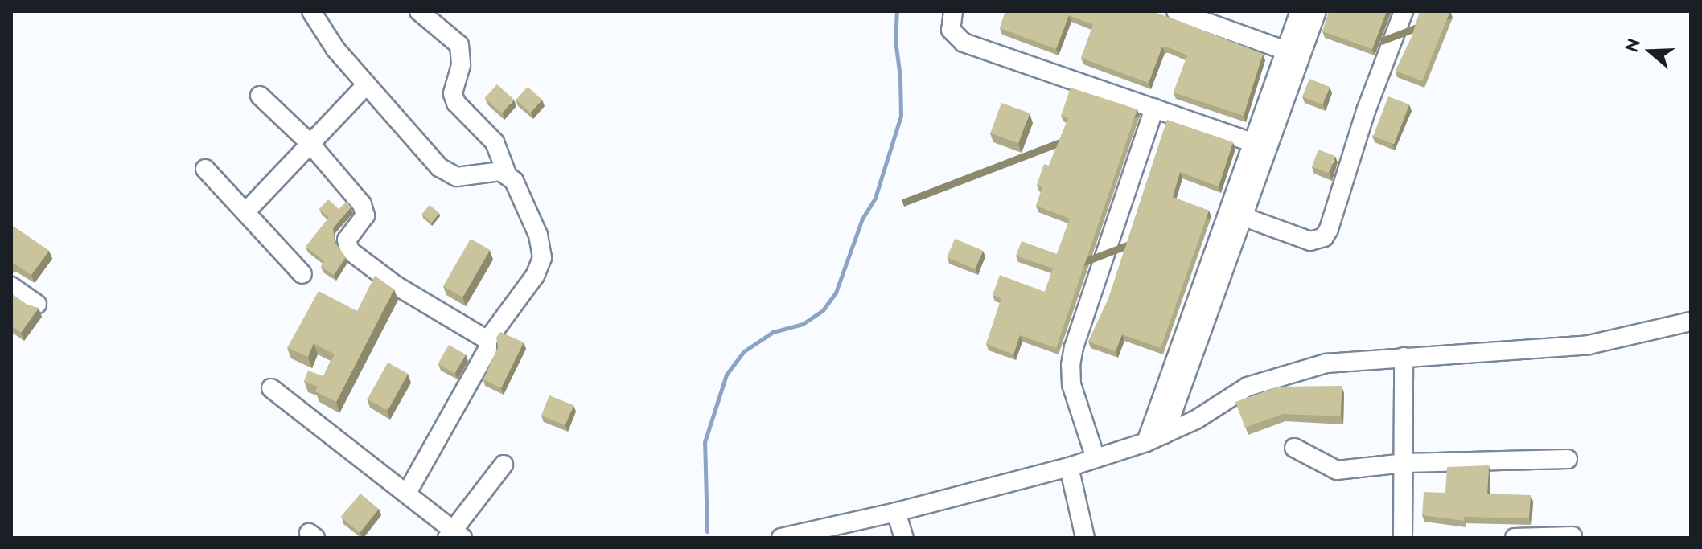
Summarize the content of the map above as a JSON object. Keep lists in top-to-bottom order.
{
  "north": "left"
}
